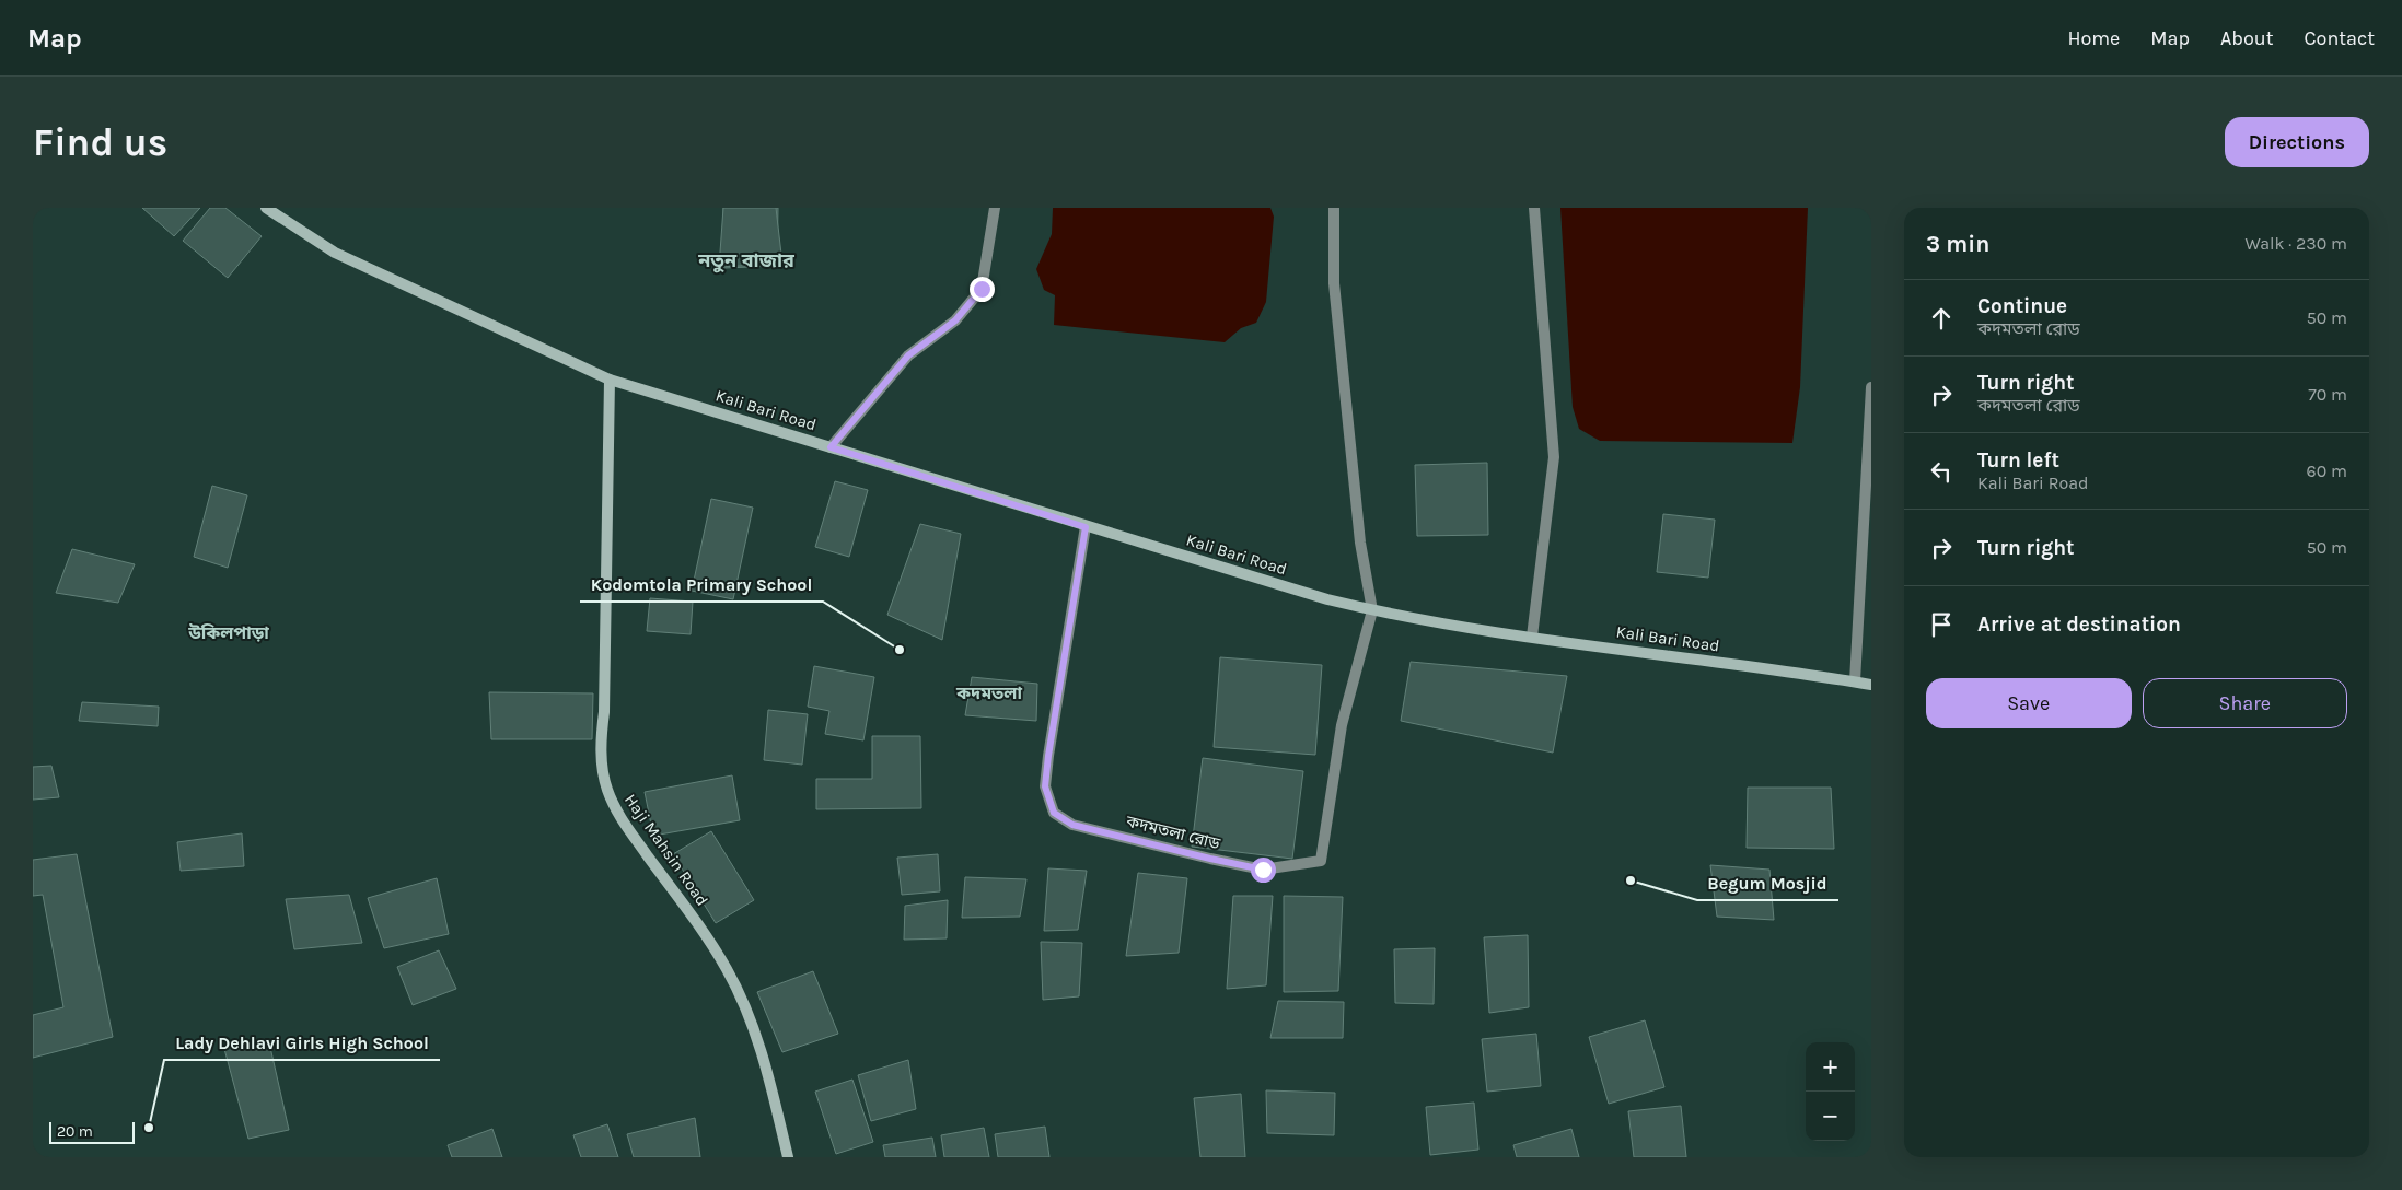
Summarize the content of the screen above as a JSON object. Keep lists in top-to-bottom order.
{
  "streets": {
    "main road": ["Kali Bari Road", "Haji Mahsin Road"],
    "street": ["কদমতলা রোড"]
  },
  "crossings": [
    ["Kali Bari Road", "কদমতলা রোড"],
    ["Kali Bari Road", "Haji Mahsin Road"]
  ],
  "districts": ["নতুন বাজার", "উকিলপাড়া", "কদমতলা"],
  "places": ["Kodomtola Primary School", "Begum Mosjid", "Lady Dehlavi Girls High School"],
  "scale_bar": "20 m",
  "page": {
    "header": "Map",
    "nav": [
      "Home",
      "Map",
      "About",
      "Contact"
    ],
    "buttons": [
      "Directions",
      ["Save", "Share"]
    ],
    "title": "Find us",
    "heading": ["3 min", "Walk · 230 m"],
    "list": [
      ["Continue", "কদমতলা রোড", "50 m"],
      ["Turn right", "কদমতলা রোড", "70 m"],
      ["Turn left", "Kali Bari Road", "60 m"],
      ["Turn right", "50 m"],
      "Arrive at destination"
    ],
    "map_buttons": ["+", "−"],
    "scale": "20 m"
  }
}
